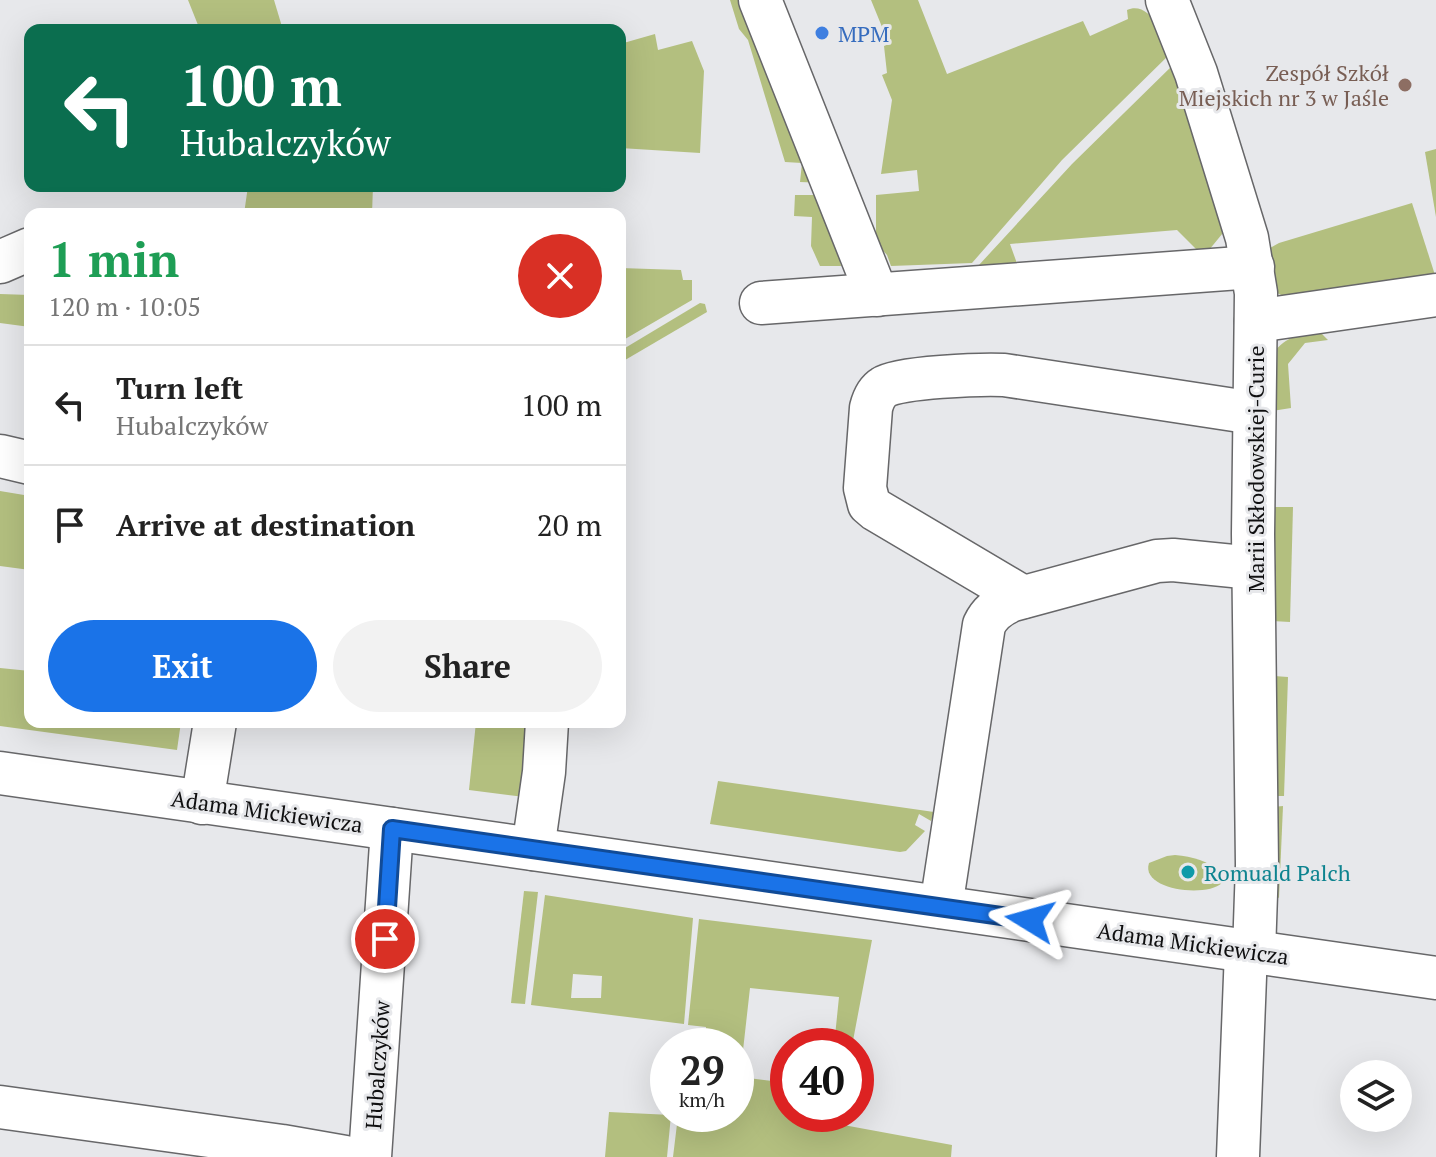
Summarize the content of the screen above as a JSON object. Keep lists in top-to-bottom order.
{
  "streets": {
    "street": ["Marii Skłodowskiej-Curie", "Adama Mickiewicza", "Hubalczyków"]
  },
  "crossings": [
    ["Marii Skłodowskiej-Curie", "Adama Mickiewicza"],
    ["Adama Mickiewicza", "Hubalczyków"]
  ],
  "places": ["MPM", "Zespół Szkół Miejskich nr 3 w Jaśle", "Romuald Palch"],
  "page": {
    "turn": ["100 m", "Hubalczyków"],
    "heading": ["1 min", "120 m · 10:05"],
    "list": [
      {
        "name": "Turn left",
        "note": "Hubalczyków",
        "value": "100 m"
      },
      {
        "name": "Arrive at destination",
        "value": "20 m"
      }
    ],
    "buttons": ["Exit", "Share"],
    "speed": "29 km/h",
    "limit": "40"
  }
}
